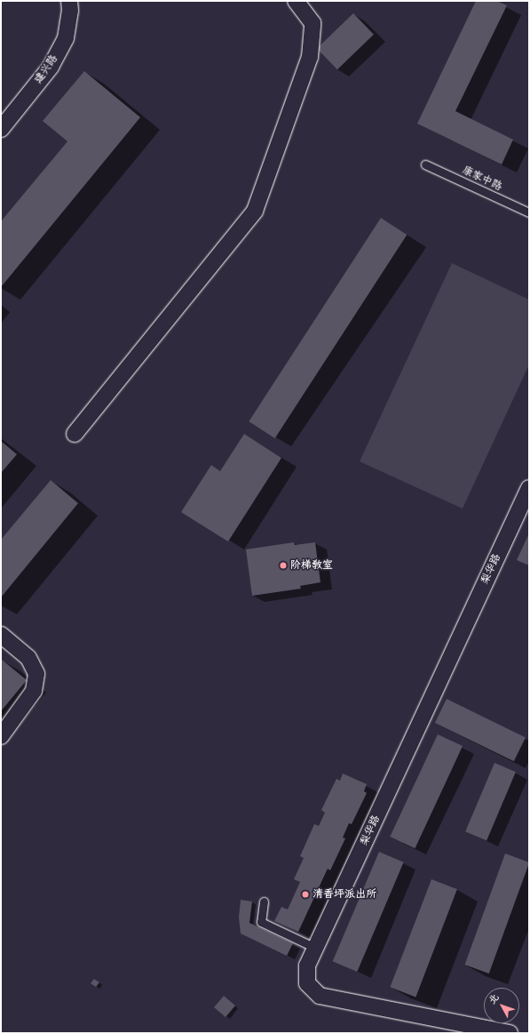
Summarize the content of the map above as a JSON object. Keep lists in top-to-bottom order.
{
  "streets": {
    "street": ["建兴路", "梨华路"],
    "lane": ["康家中路"]
  },
  "places": ["阶梯教室", "清香坪派出所"],
  "north": "top left"
}
